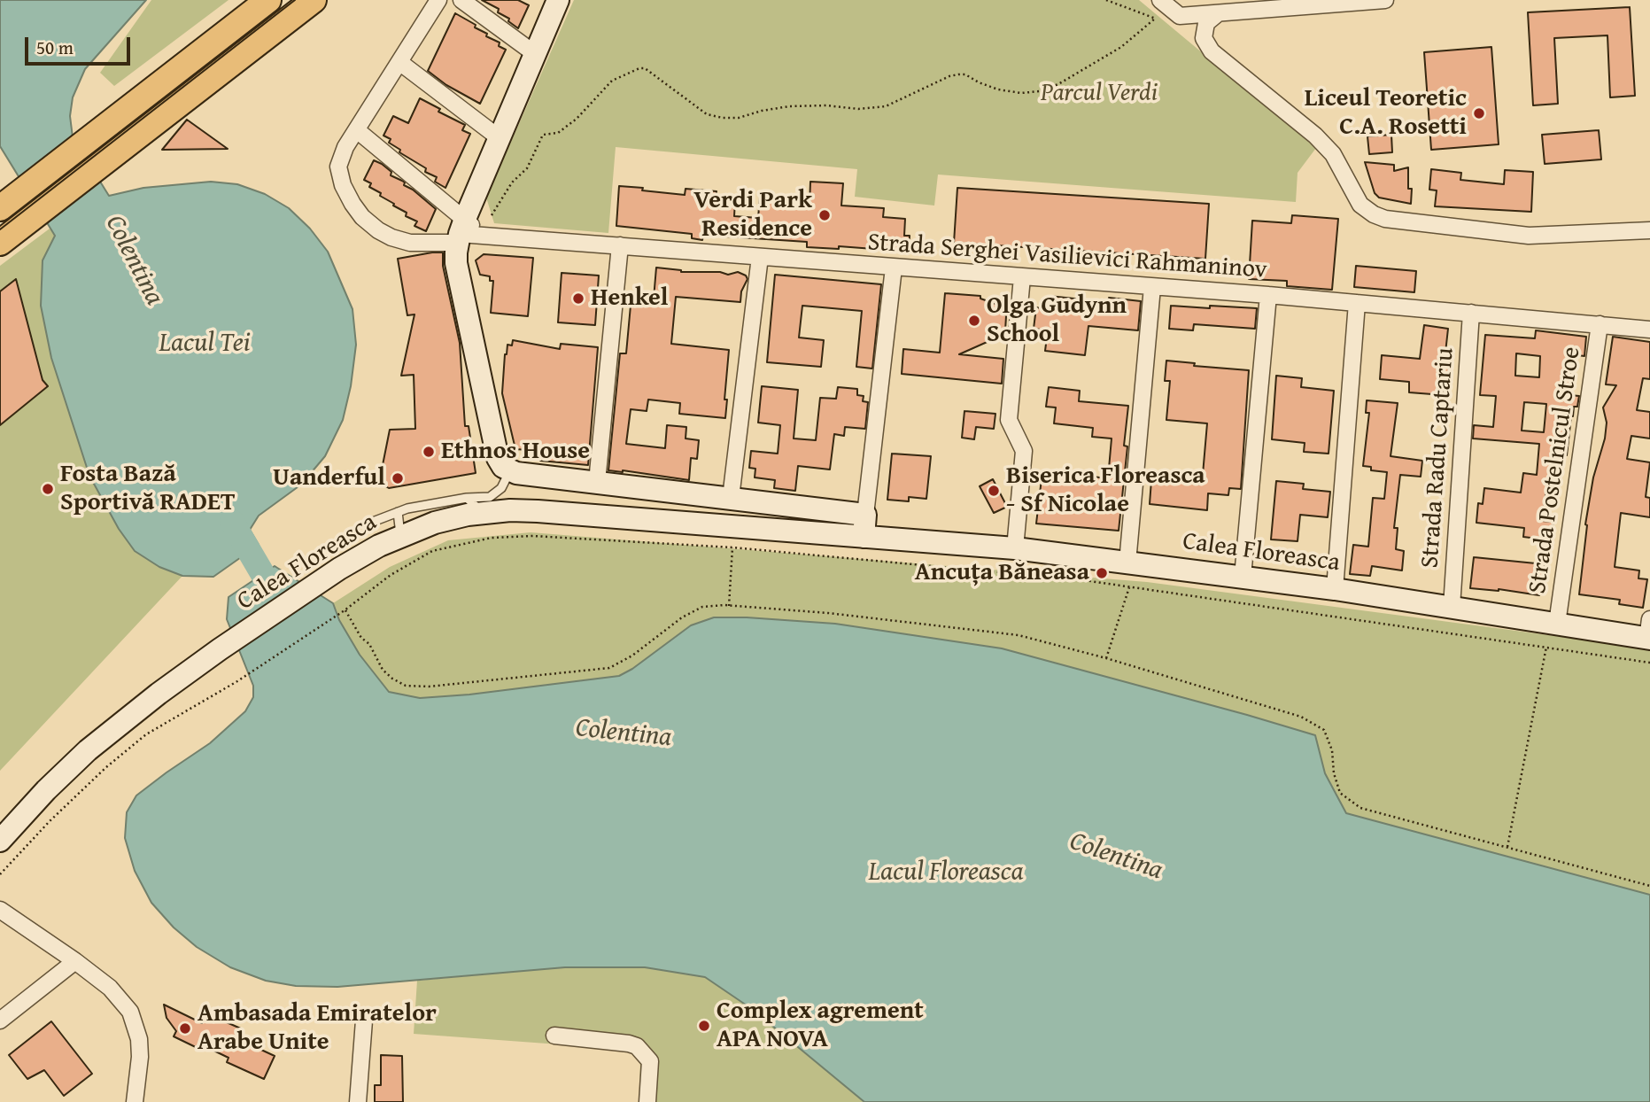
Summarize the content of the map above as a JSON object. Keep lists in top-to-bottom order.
{
  "streets": {
    "main road": ["Calea Floreasca"],
    "street": ["Strada Serghei Vasilievici Rahmaninov", "Strada Radu Captariu", "Strada Postelnicul Stroe"]
  },
  "crossings": [
    ["Strada Serghei Vasilievici Rahmaninov", "Strada Radu Captariu"],
    ["Strada Serghei Vasilievici Rahmaninov", "Strada Postelnicul Stroe"],
    ["Strada Radu Captariu", "Calea Floreasca"],
    ["Strada Postelnicul Stroe", "Calea Floreasca"]
  ],
  "water": ["Colentina", "Lacul Tei", "Lacul Floreasca"],
  "parks": ["Parcul Verdi"],
  "places": [
    "Liceul Teoretic C.A. Rosetti",
    "Verdi Park Residence",
    "Henkel",
    "Olga Gudynn School",
    "Ethnos House",
    "Uanderful",
    "Fosta Bază Sportivă RADET",
    "Biserica Floreasca - Sf Nicolae",
    "Ancuța Băneasa",
    "Complex agrement APA NOVA",
    "Ambasada Emiratelor Arabe Unite"
  ],
  "scale_bar": "50 m"
}
